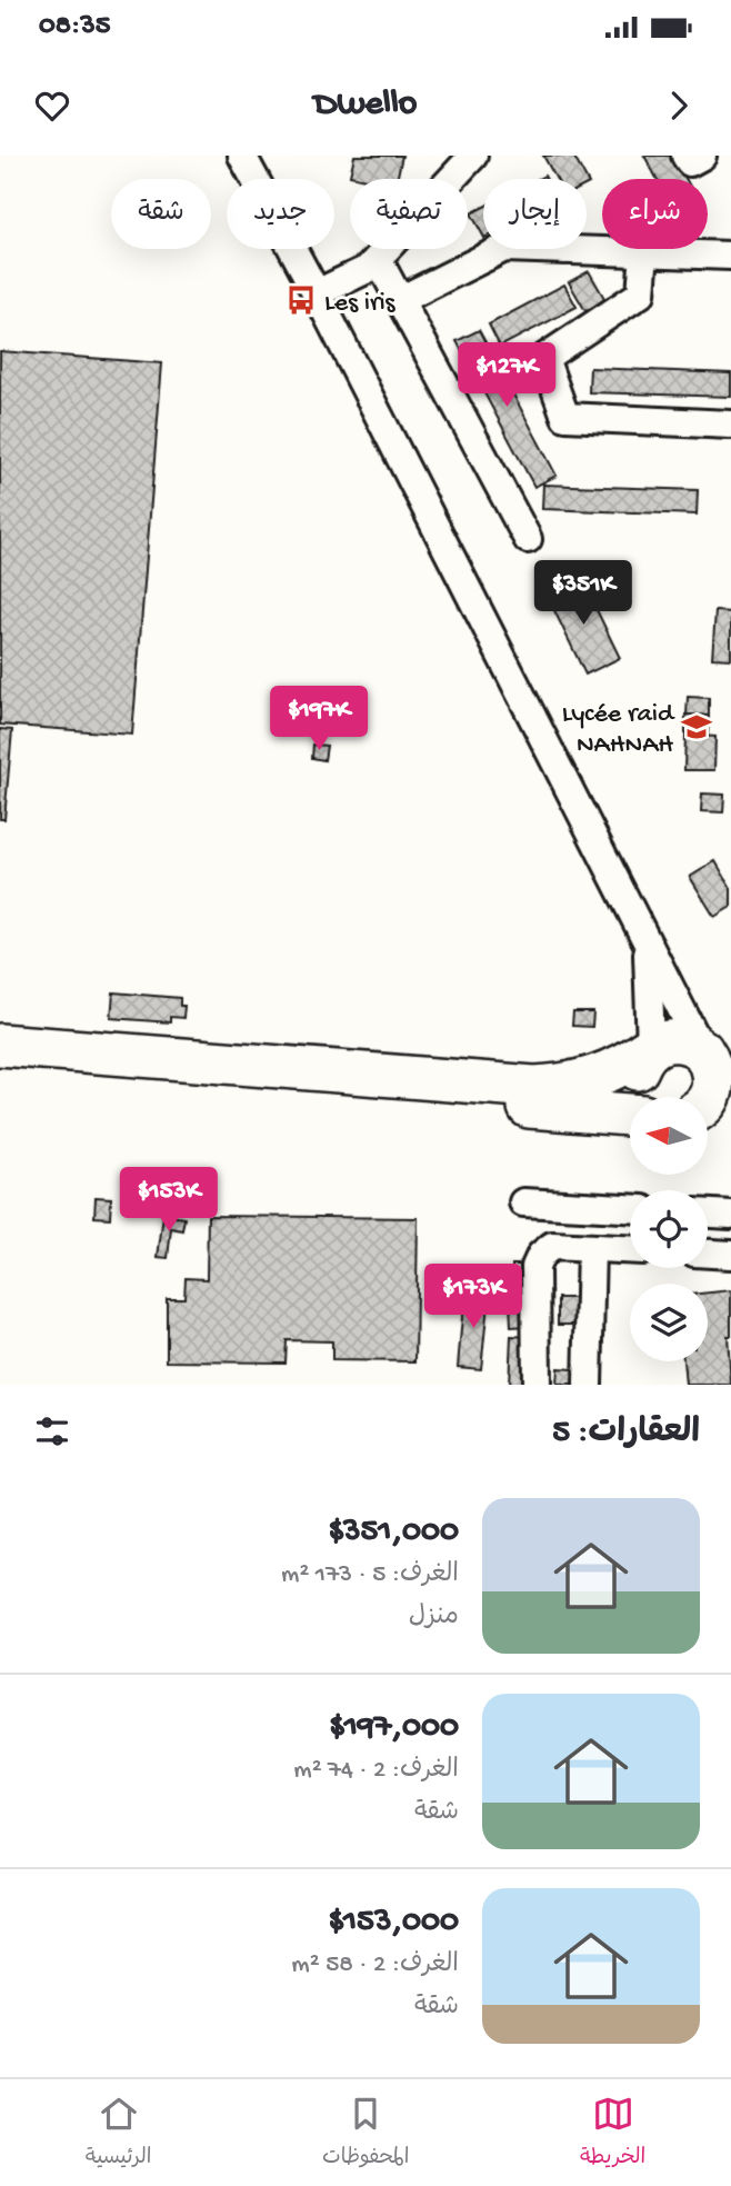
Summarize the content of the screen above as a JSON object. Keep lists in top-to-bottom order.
{
  "places": {
    "bus stop": ["Les iris"],
    "school or university": ["Lycée raid NAHNAH"]
  },
  "north": "left",
  "page": {
    "status": "08:35",
    "header": "Dwello",
    "chip": [
      "شراء",
      "إيجار",
      "تصفية",
      "جديد",
      "شقة"
    ],
    "price": [
      "$127K",
      "$351K",
      "$197K",
      "$153K",
      "$173K"
    ],
    "heading": "العقارات: 5",
    "list": [
      {
        "name": "$351,000",
        "note": "الغرف: 5 · 173 m² · منزل"
      },
      {
        "name": "$197,000",
        "note": "الغرف: 2 · 74 m² · شقة"
      },
      {
        "name": "$153,000",
        "note": "الغرف: 2 · 58 m² · شقة"
      }
    ],
    "tabs": ["الخريطة", "المحفوظات", "الرئيسية"]
  }
}
